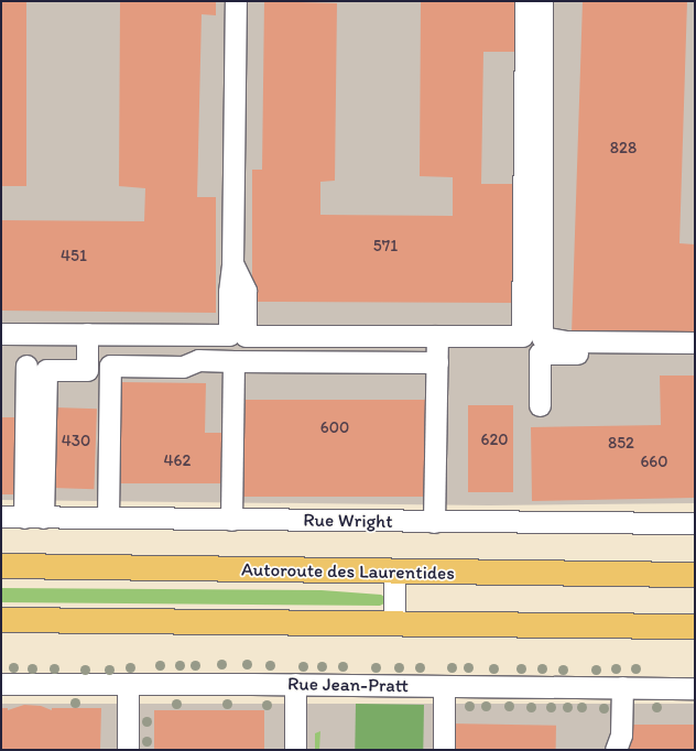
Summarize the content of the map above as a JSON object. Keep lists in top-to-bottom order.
{
  "streets": {
    "highway": ["Autoroute des Laurentides"],
    "street": ["Rue Wright", "Rue Jean-Pratt"]
  },
  "house_numbers": [
    "828",
    "571",
    "451",
    "600",
    "620",
    "430",
    "852",
    "462",
    "660"
  ]
}
